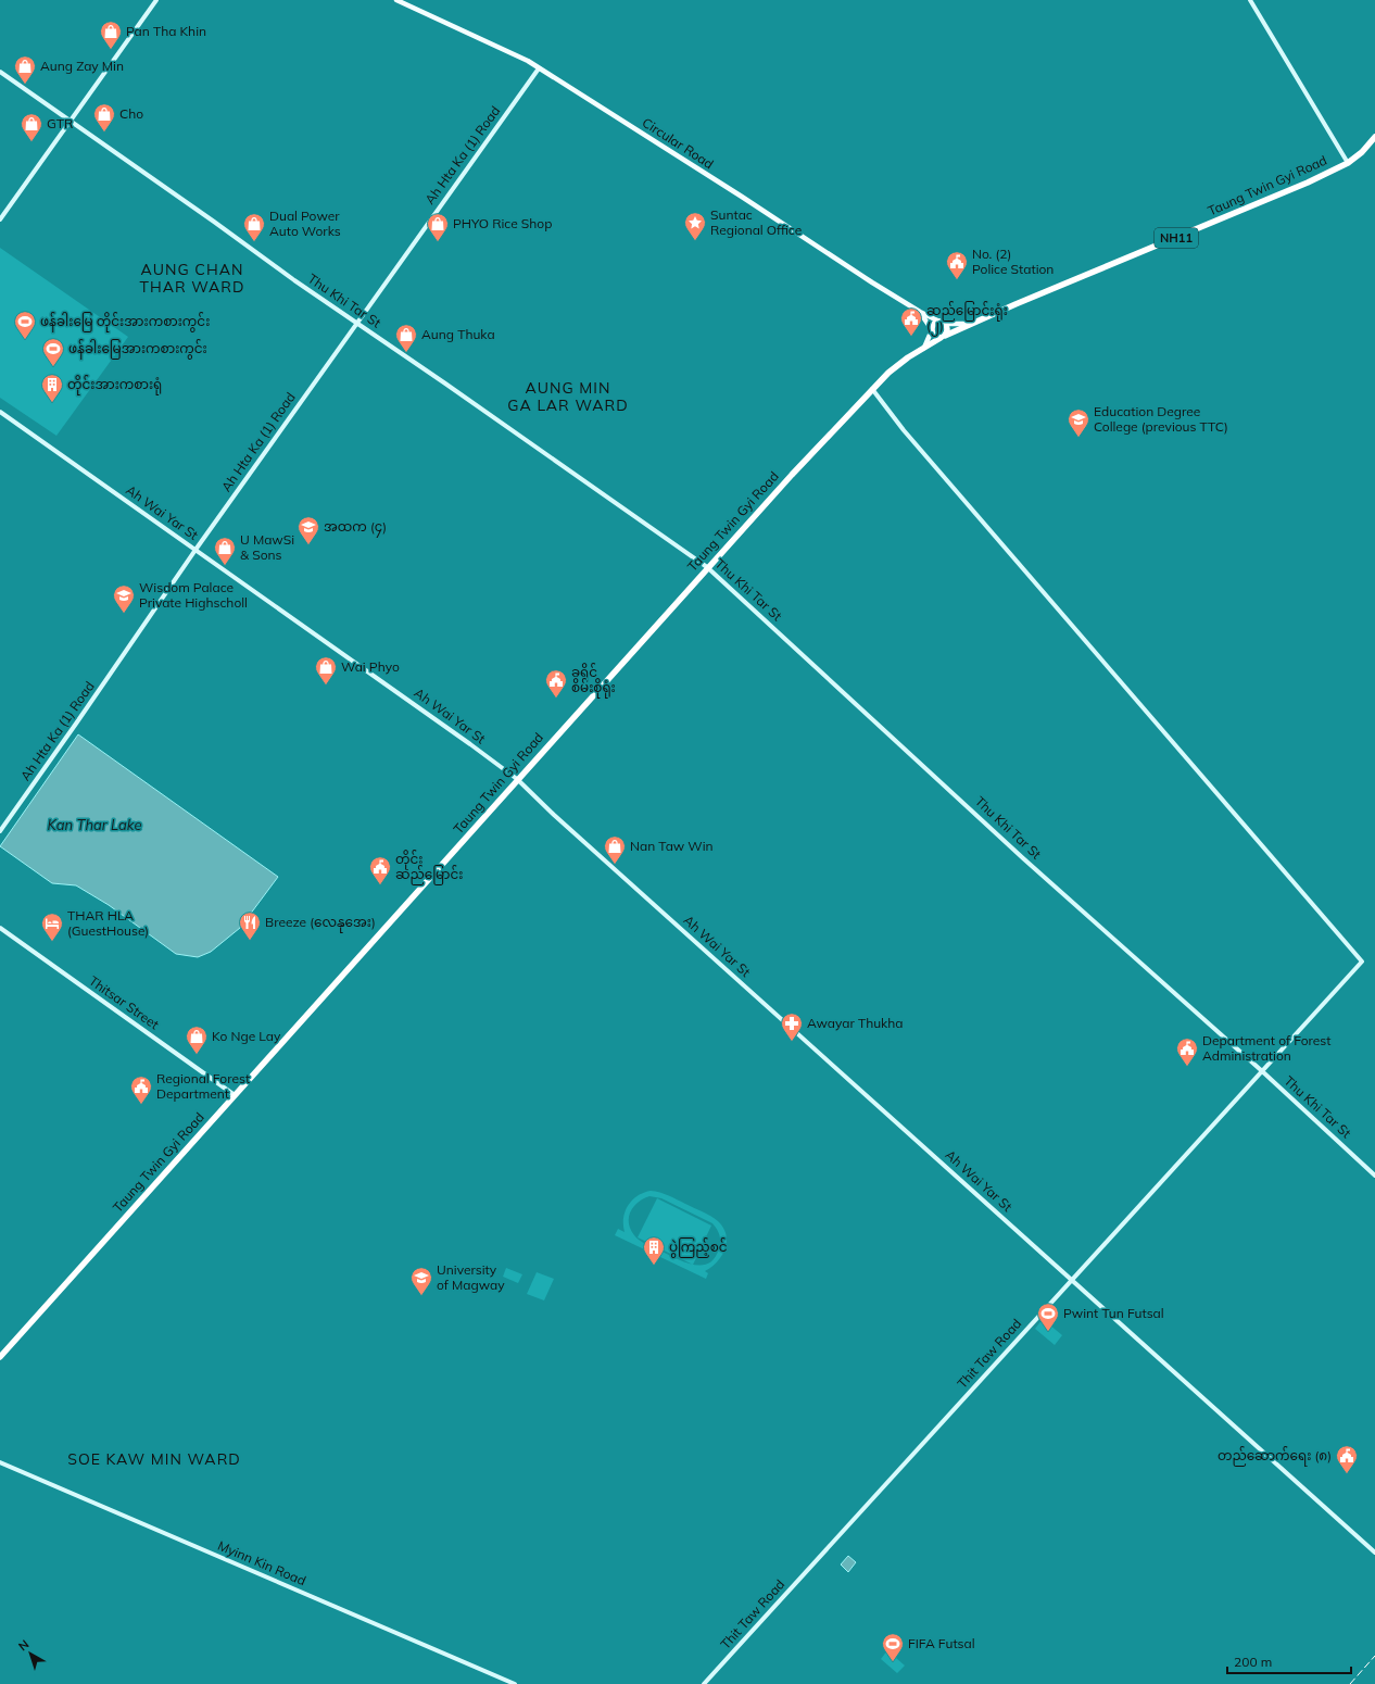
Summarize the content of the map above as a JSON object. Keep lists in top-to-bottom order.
{
  "streets": {
    "highway": ["Taung Twin Gyi Road", "NH11"],
    "main road": ["Circular Road"],
    "street": [
      "Ah Hta Ka (1) Road",
      "Thu Khi Tar St",
      "Ah Wai Yar St",
      "Thitsar Street",
      "Thit Taw Road",
      "Myinn Kin Road"
    ]
  },
  "crossings": [
    ["Circular Road", "Ah Hta Ka (1) Road"],
    ["Circular Road", "Taung Twin Gyi Road"],
    ["Ah Hta Ka (1) Road", "Thu Khi Tar St"],
    ["Ah Hta Ka (1) Road", "Ah Wai Yar St"],
    ["Taung Twin Gyi Road", "Thu Khi Tar St"],
    ["Taung Twin Gyi Road", "Ah Wai Yar St"],
    ["Taung Twin Gyi Road", "Thitsar Street"],
    ["Taung Twin Gyi Road", "Thit Taw Road"],
    ["Thu Khi Tar St", "Thit Taw Road"],
    ["Ah Wai Yar St", "Thit Taw Road"]
  ],
  "districts": ["AUNG CHAN THAR WARD", "AUNG MIN GA LAR WARD", "SOE KAW MIN WARD"],
  "water": ["Kan Thar Lake"],
  "places": {
    "shop": [
      "Pan Tha Khin",
      "Aung Zay Min",
      "Cho",
      "GTR",
      "Dual Power Auto Works",
      "PHYO Rice Shop",
      "Aung Thuka",
      "U MawSi & Sons",
      "Wai Phyo",
      "Nan Taw Win",
      "Ko Nge Lay"
    ],
    "place": ["Suntac Regional Office"],
    "public building": [
      "No. (2) Police Station",
      "ဆည်မြောင်းရုံး (၂)",
      "ခရိုင် စိမ်းစိုရုံး",
      "တိုင်း ဆည်မြောင်း",
      "Department of Forest Administration",
      "Regional Forest Department",
      "တည်ဆောက်ရေး (၈)"
    ],
    "sports": [
      "ဖန်ခါးမြေ တိုင်းအားကစားကွင်း",
      "ဖန်ခါးမြေအားကစားကွင်း",
      "Pwint Tun Futsal",
      "FIFA Futsal"
    ],
    "building": ["တိုင်းအားကစားရုံ", "ပွဲကြည့်စင်"],
    "school or university": [
      "Education Degree College (previous TTC)",
      "အထက (၄)",
      "Wisdom Palace Private Highscholl",
      "University of Magway"
    ],
    "restaurant": ["Breeze (လေနုအေး)"],
    "hotel": ["THAR HLA (GuestHouse)"],
    "pharmacy": ["Awayar Thukha"]
  },
  "scale_bar": "200 m",
  "north": "top left"
}
